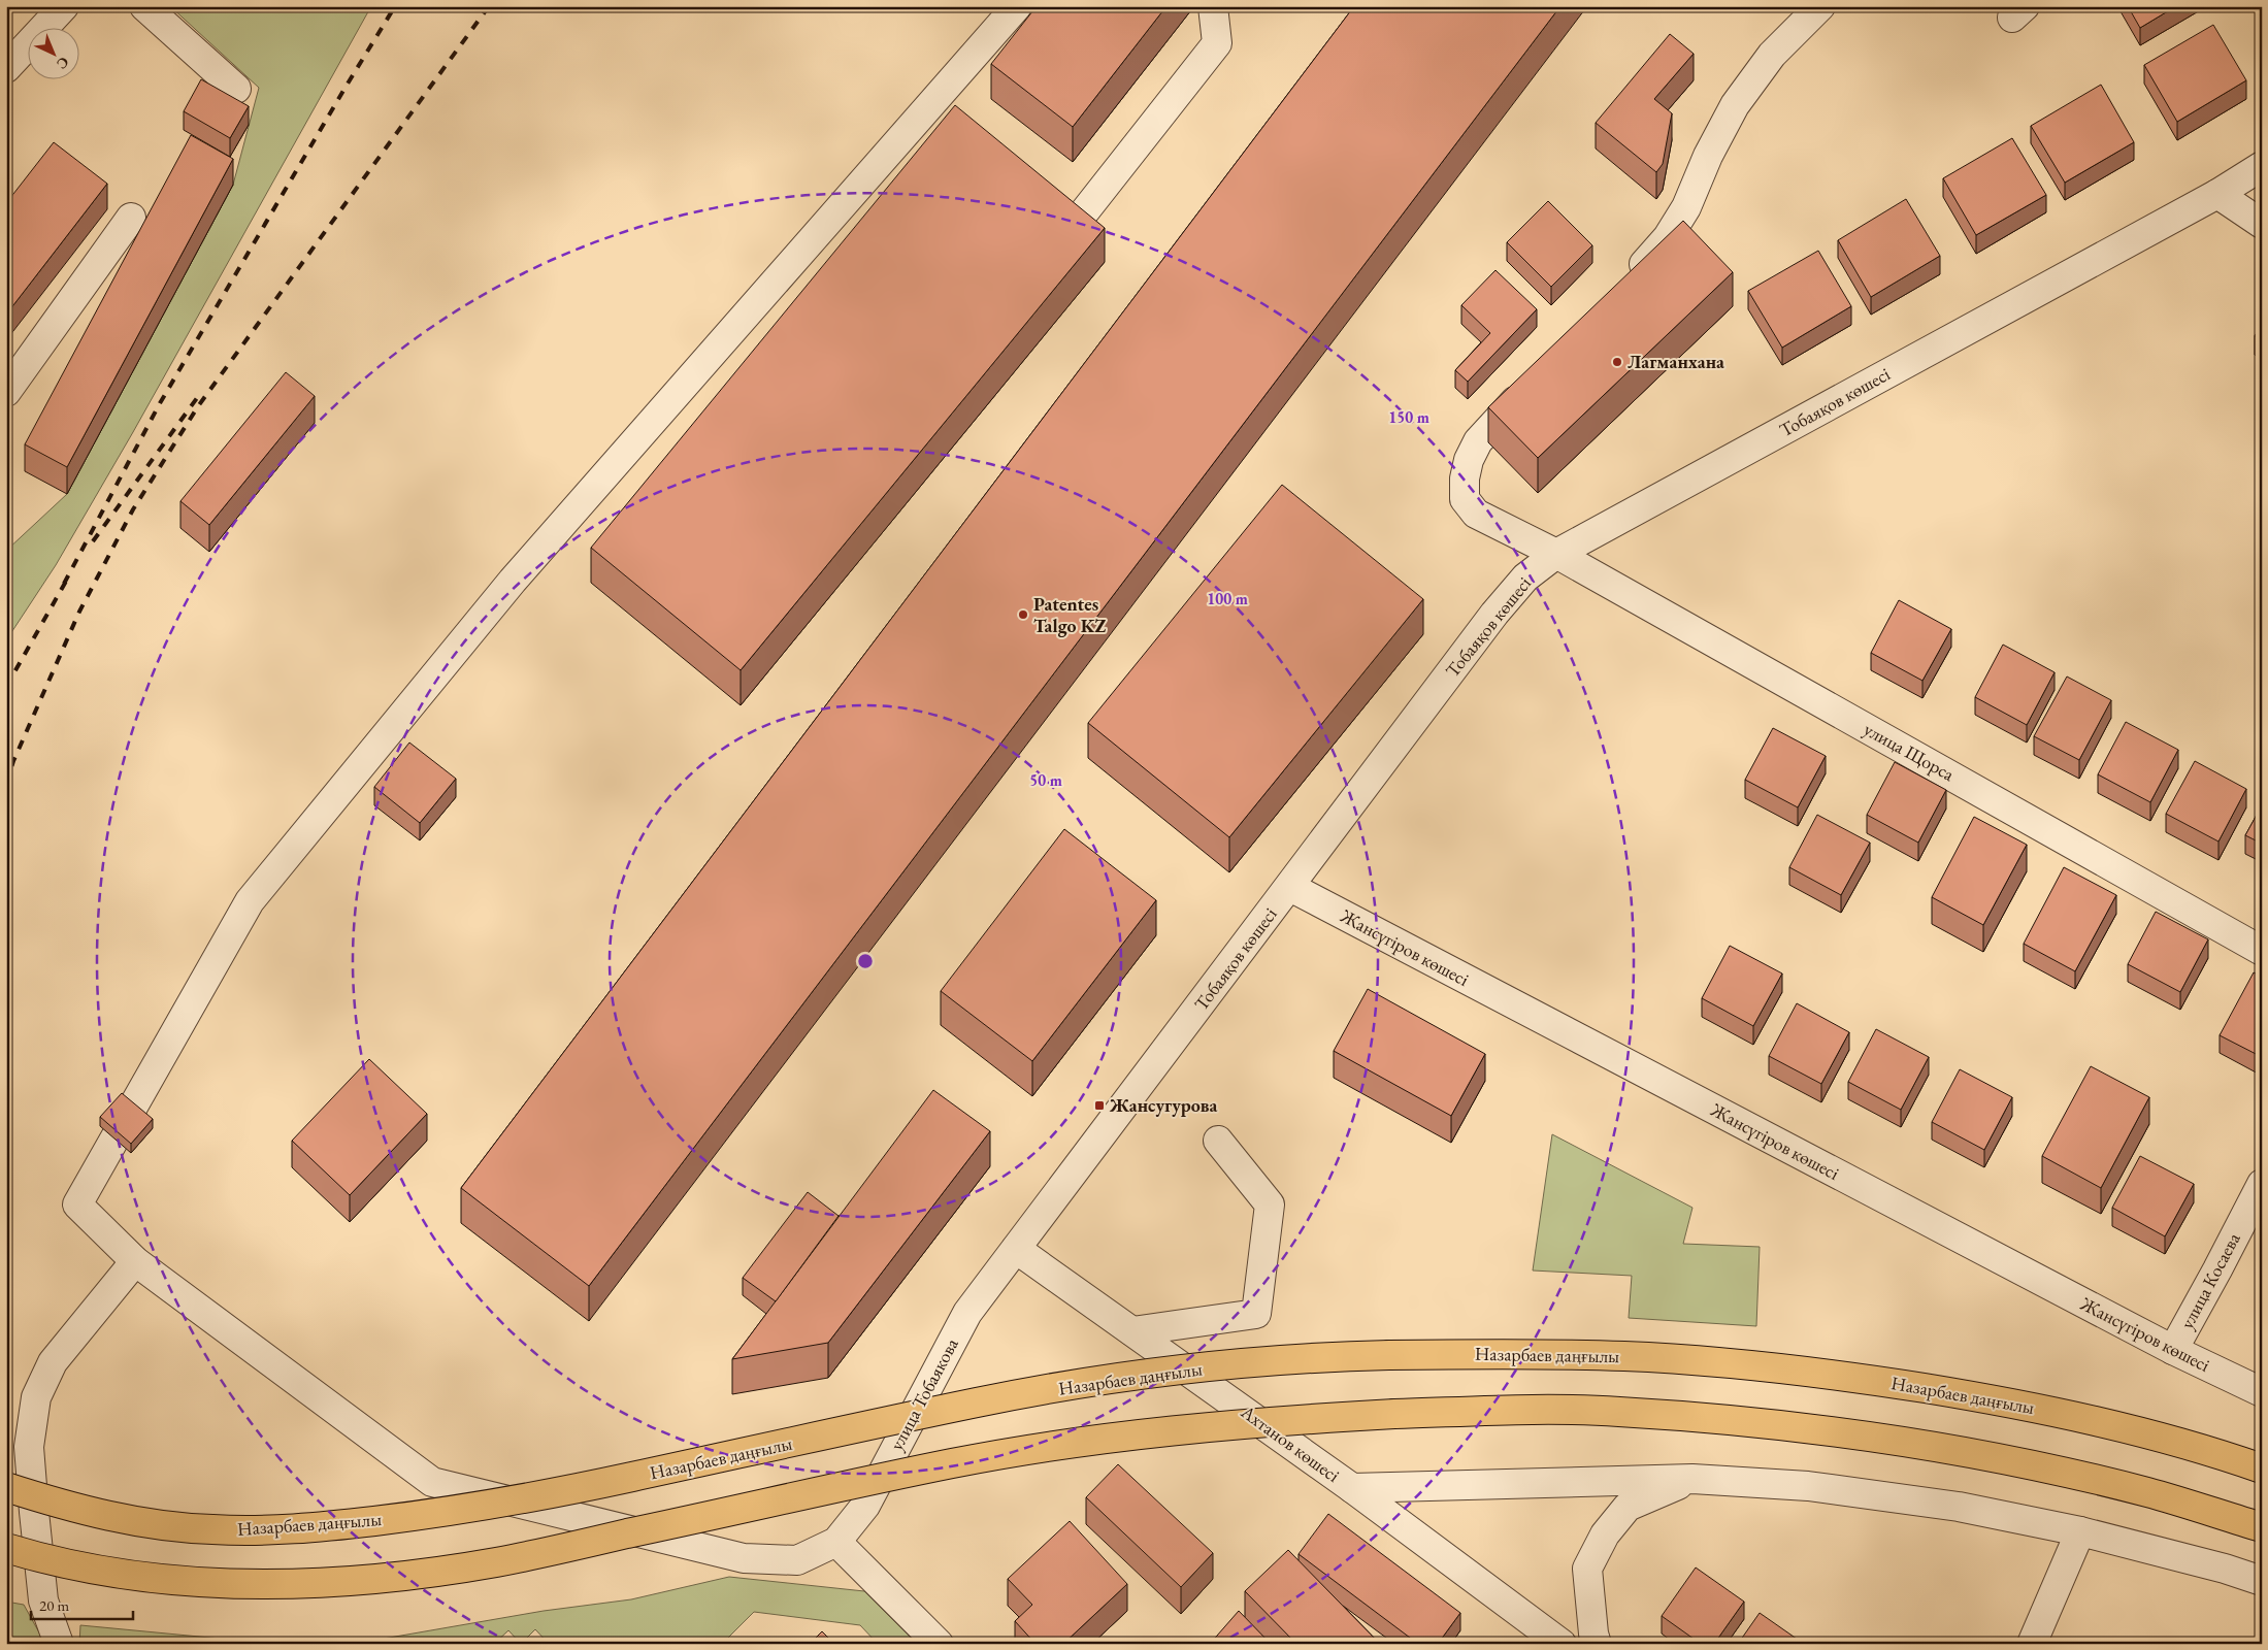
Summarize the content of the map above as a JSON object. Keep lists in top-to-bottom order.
{
  "streets": {
    "main road": ["Назарбаев даңғылы"],
    "street": [
      "Тобаяқов көшесі",
      "улица Щорса",
      "Жансүгіров көшесі",
      "улица Косаева",
      "улица Тобаякова",
      "Ахтанов көшесі"
    ]
  },
  "crossings": [
    ["Тобаяқов көшесі", "улица Щорса"],
    ["Тобаяқов көшесі", "Жансүгіров көшесі"],
    ["Тобаяқов көшесі", "улица Тобаякова"],
    ["Тобаяқов көшесі", "Ахтанов көшесі"],
    ["Жансүгіров көшесі", "улица Косаева"],
    ["улица Тобаякова", "Ахтанов көшесі"]
  ],
  "places": {
    "other": ["Лагманхана", "Patentes Talgo KZ"],
    "transit": ["Жансугурова"]
  },
  "scale_bar": "20 m",
  "north": "bottom right",
  "rings": ["150 m", "100 m", "50 m"]
}
